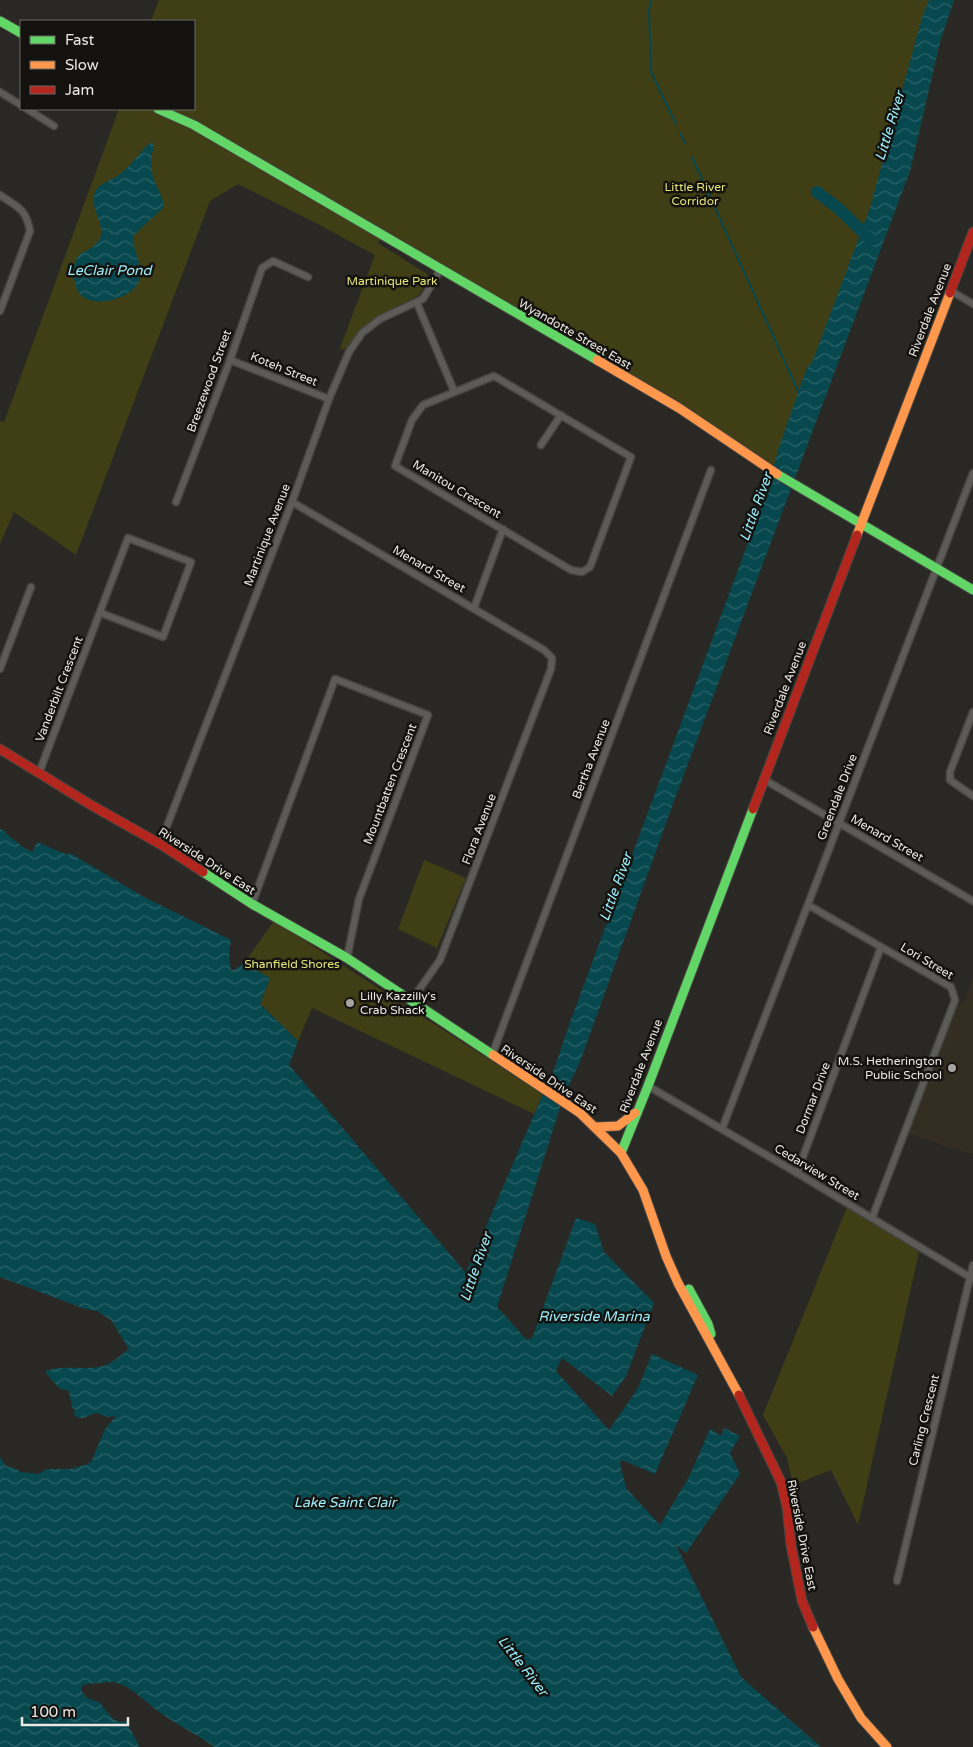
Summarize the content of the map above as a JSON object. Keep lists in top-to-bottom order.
{
  "streets": {
    "street": [
      "Riverdale Avenue",
      "Wyandotte Street East",
      "Koteh Street",
      "Breezewood Street",
      "Manitou Crescent",
      "Martinique Avenue",
      "Menard Street",
      "Vanderbilt Crescent",
      "Bertha Avenue",
      "Mountbatten Crescent",
      "Greendale Drive",
      "Flora Avenue",
      "Riverside Drive East",
      "Lori Street",
      "Dormar Drive",
      "Cedarview Street",
      "Carling Crescent"
    ]
  },
  "crossings": [
    ["Riverdale Avenue", "Wyandotte Street East"],
    ["Riverdale Avenue", "Menard Street"],
    ["Riverdale Avenue", "Riverside Drive East"],
    ["Riverdale Avenue", "Cedarview Street"],
    ["Wyandotte Street East", "Martinique Avenue"],
    ["Wyandotte Street East", "Greendale Drive"],
    ["Koteh Street", "Breezewood Street"],
    ["Koteh Street", "Martinique Avenue"],
    ["Martinique Avenue", "Menard Street"],
    ["Martinique Avenue", "Riverside Drive East"],
    ["Menard Street", "Greendale Drive"],
    ["Menard Street", "Flora Avenue"],
    ["Vanderbilt Crescent", "Riverside Drive East"],
    ["Bertha Avenue", "Riverside Drive East"],
    ["Mountbatten Crescent", "Riverside Drive East"],
    ["Greendale Drive", "Lori Street"],
    ["Greendale Drive", "Cedarview Street"],
    ["Flora Avenue", "Riverside Drive East"],
    ["Lori Street", "Dormar Drive"],
    ["Lori Street", "Cedarview Street"],
    ["Dormar Drive", "Cedarview Street"],
    ["Cedarview Street", "Carling Crescent"]
  ],
  "water": [
    "Little River",
    "LeClair Pond",
    "Riverside Marina",
    "Lake Saint Clair"
  ],
  "parks": ["Little River Corridor", "Martinique Park", "Shanfield Shores"],
  "places": ["Lilly Kazzilly's Crab Shack", "M.S. Hetherington Public School"],
  "legend": ["Fast", "Slow", "Jam"],
  "scale_bar": "100 m"
}
